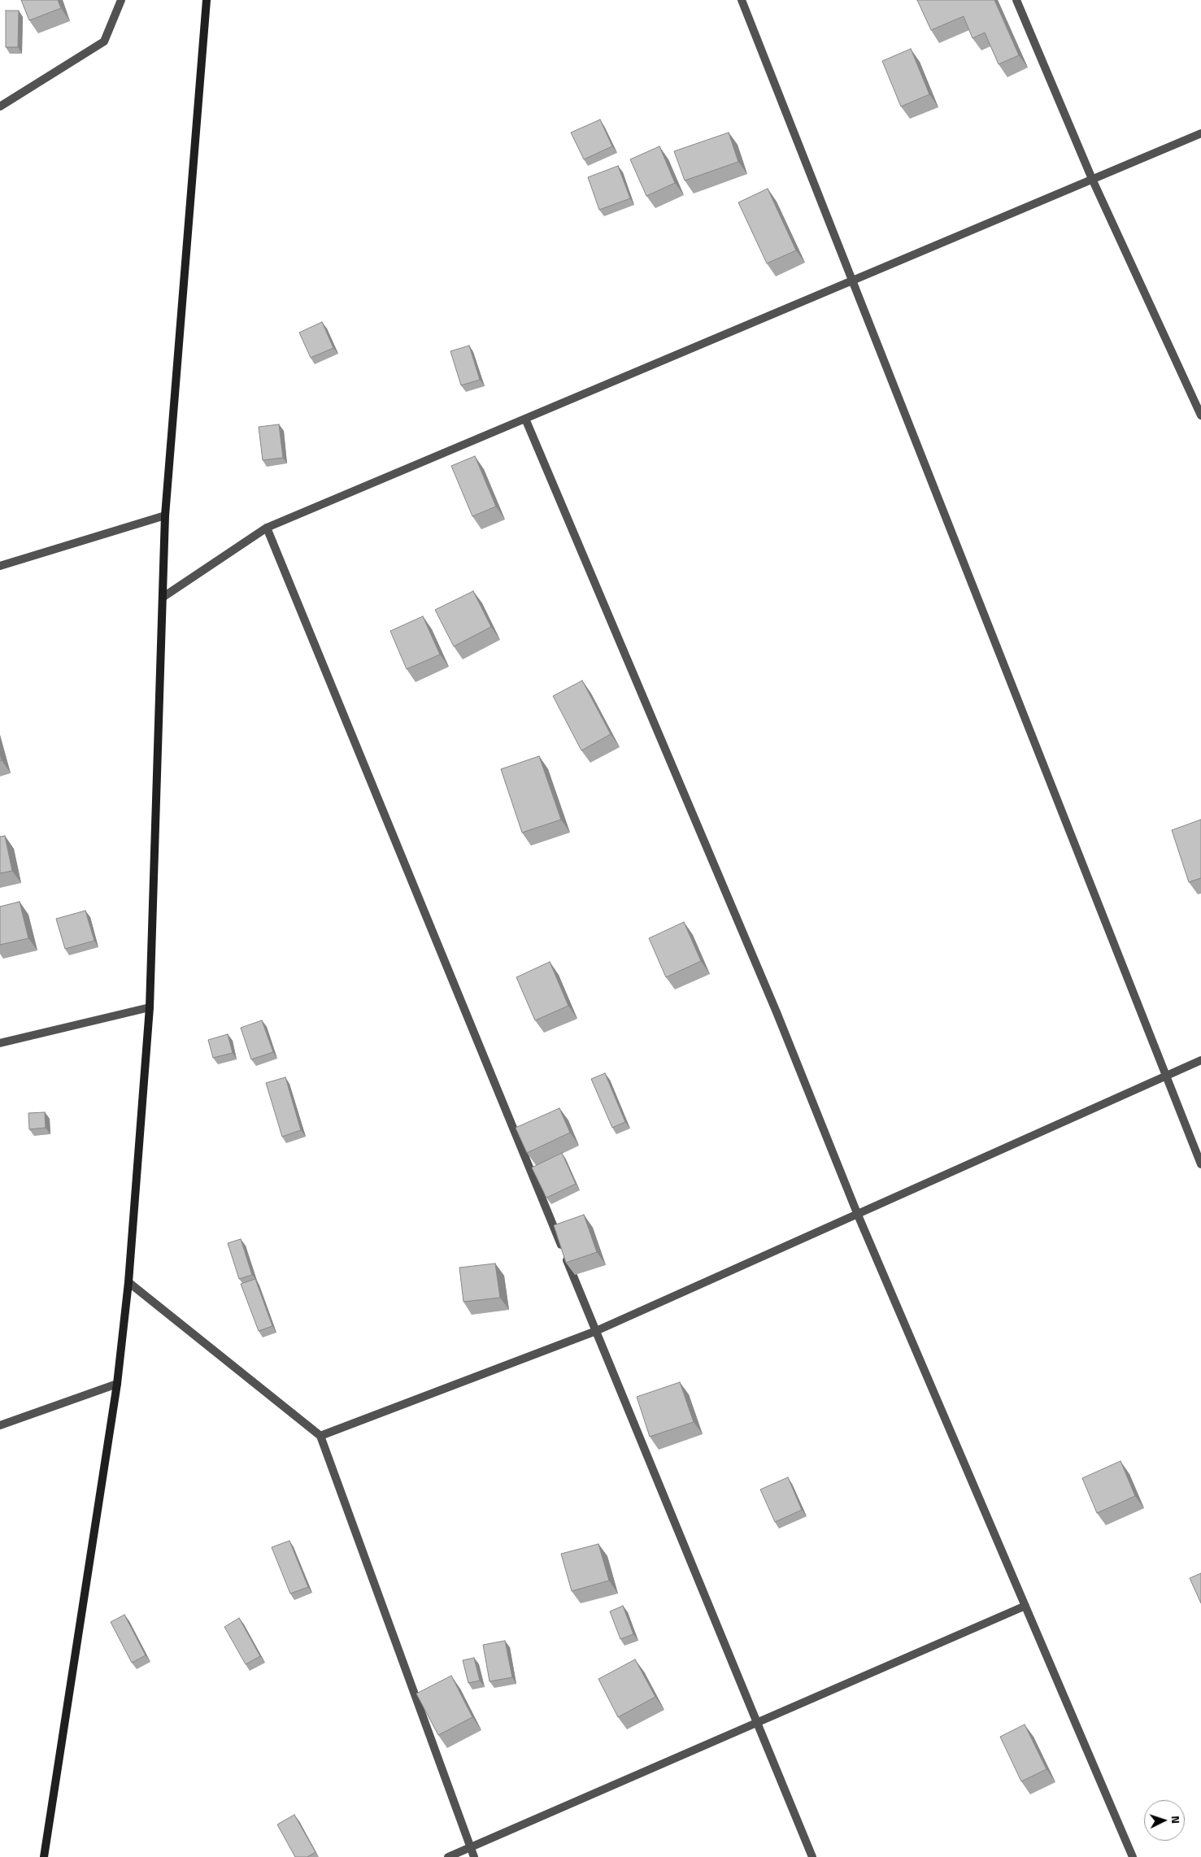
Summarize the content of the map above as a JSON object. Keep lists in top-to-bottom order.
{
  "north": "right"
}
